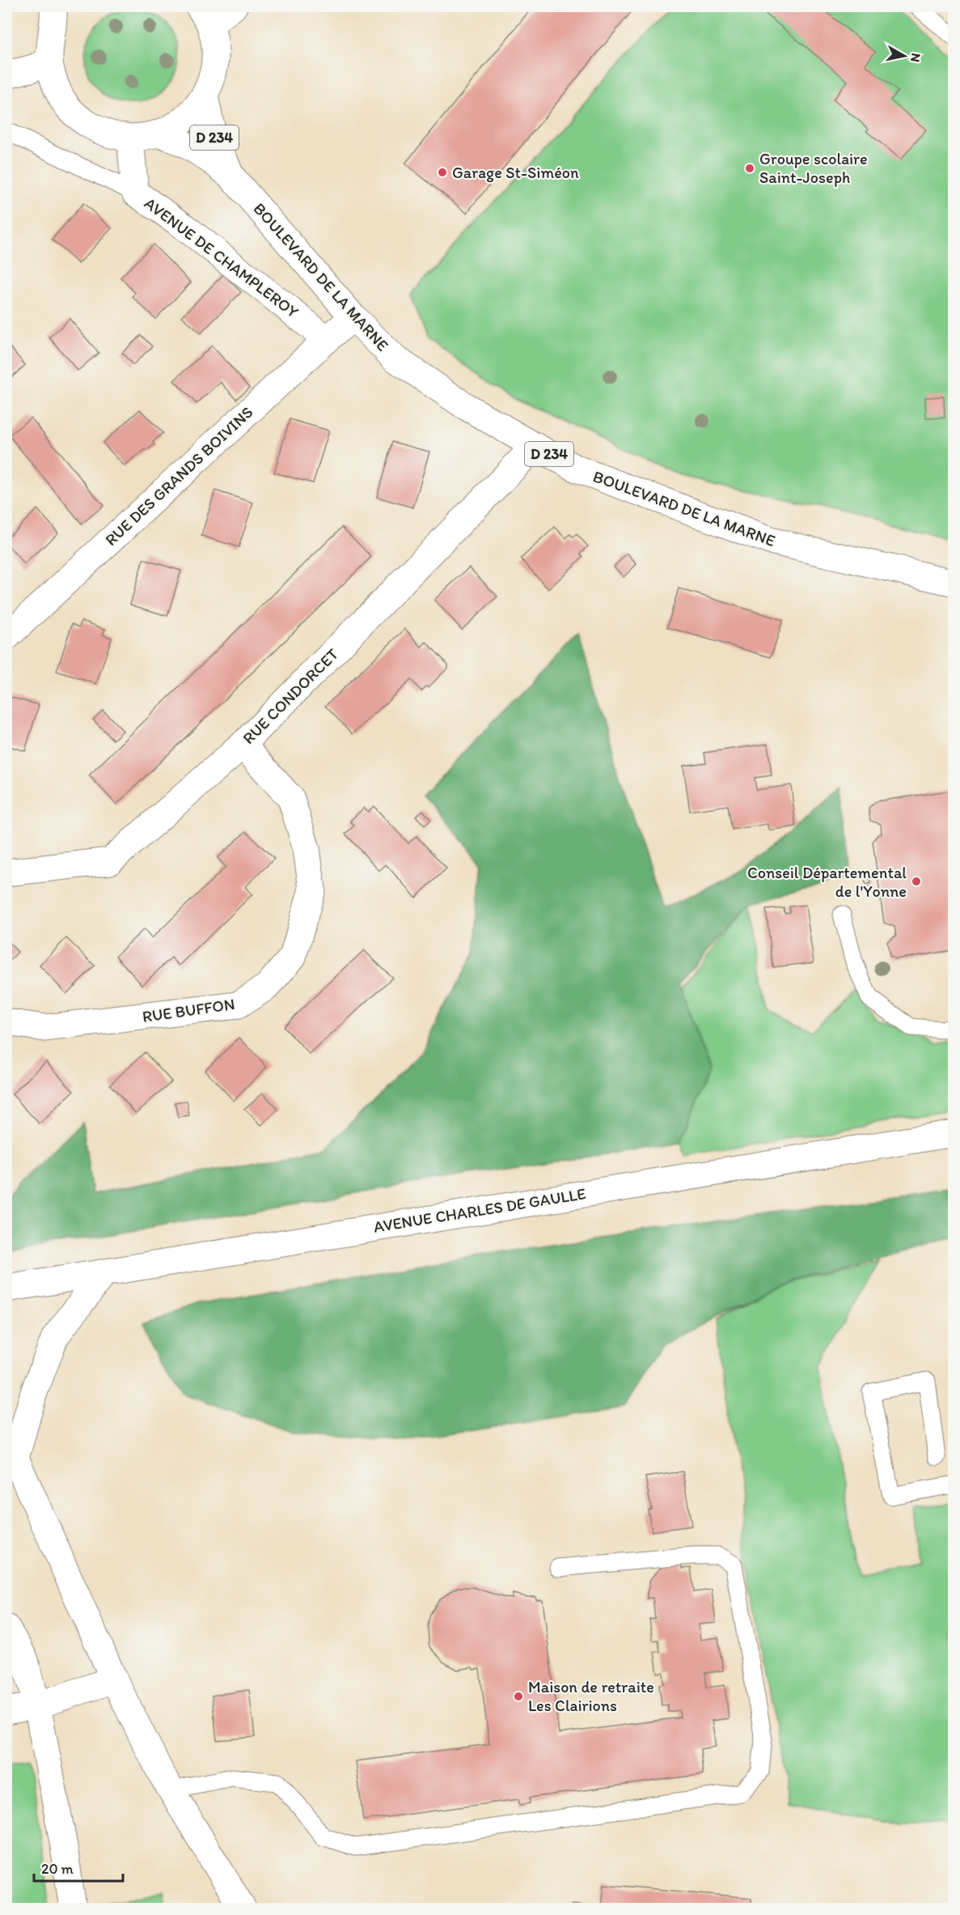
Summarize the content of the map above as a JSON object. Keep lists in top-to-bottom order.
{
  "streets": {
    "street": [
      "D 234",
      "AVENUE DE CHAMPLEROY",
      "BOULEVARD DE LA MARNE",
      "RUE DES GRANDS BOIVINS",
      "RUE CONDORCET",
      "RUE BUFFON",
      "AVENUE CHARLES DE GAULLE"
    ]
  },
  "crossings": [
    ["D 234", "BOULEVARD DE LA MARNE"],
    ["AVENUE DE CHAMPLEROY", "RUE DES GRANDS BOIVINS"],
    ["BOULEVARD DE LA MARNE", "RUE DES GRANDS BOIVINS"],
    ["BOULEVARD DE LA MARNE", "RUE CONDORCET"],
    ["RUE CONDORCET", "RUE BUFFON"]
  ],
  "places": [
    "Groupe scolaire Saint-Joseph",
    "Garage St-Siméon",
    "Conseil Départemental de l'Yonne",
    "Maison de retraite Les Clairions"
  ],
  "scale_bar": "20 m",
  "north": "right"
}
